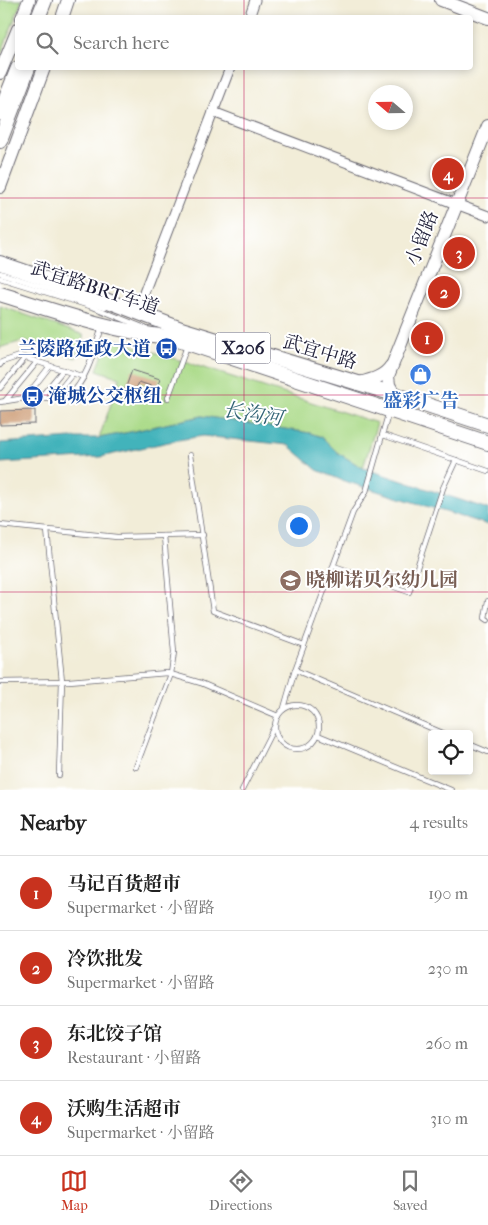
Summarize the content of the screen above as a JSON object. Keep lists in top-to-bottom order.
{
  "streets": {
    "main road": ["X206", "武宜中路"],
    "street": ["小留路"],
    "lane": ["武宜路BRT车道"]
  },
  "crossings": [
    ["小留路", "武宜中路"],
    ["武宜路BRT车道", "武宜中路"]
  ],
  "water": ["长沟河"],
  "places": {
    "bus stop": ["兰陵路延政大道", "淹城公交枢纽"],
    "shop": ["盛彩广告"],
    "school or university": ["晓柳诺贝尔幼儿园"]
  },
  "north": "left",
  "page": {
    "search": "Search here",
    "pins": [
      "4",
      "3",
      "2",
      "1"
    ],
    "heading": ["Nearby", "4 results"],
    "list": [
      {
        "mark": "1",
        "name": "马记百货超市",
        "note": "Supermarket · 小留路",
        "value": "190 m"
      },
      {
        "mark": "2",
        "name": "冷饮批发",
        "note": "Supermarket · 小留路",
        "value": "230 m"
      },
      {
        "mark": "3",
        "name": "东北饺子馆",
        "note": "Restaurant · 小留路",
        "value": "260 m"
      },
      {
        "mark": "4",
        "name": "沃购生活超市",
        "note": "Supermarket · 小留路",
        "value": "310 m"
      }
    ],
    "nav": ["Map", "Directions", "Saved"]
  }
}
